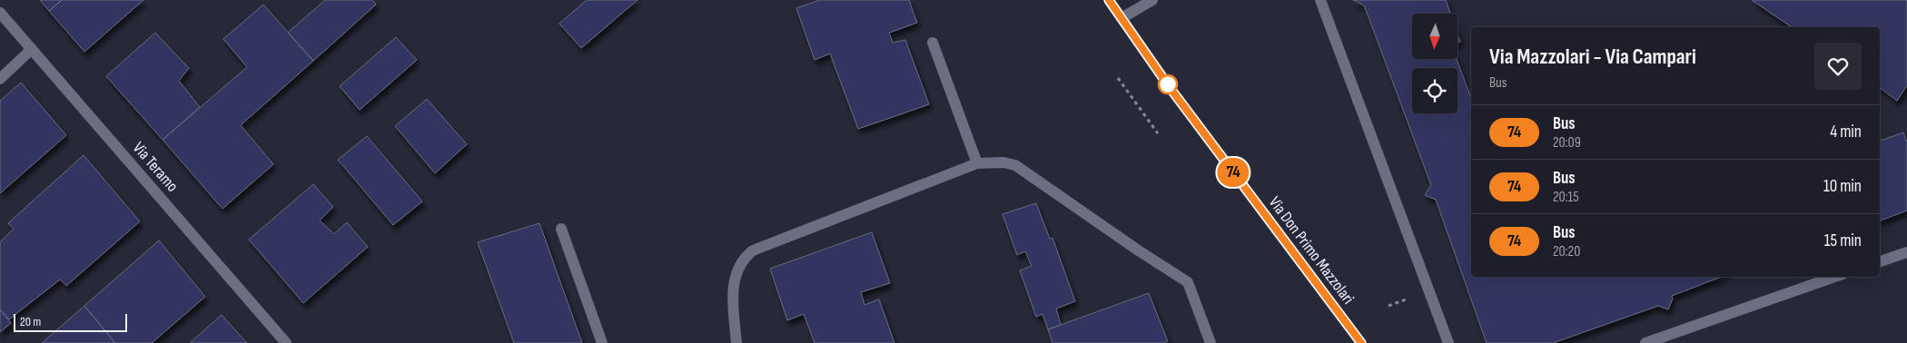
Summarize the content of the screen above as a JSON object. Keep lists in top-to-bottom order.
{
  "streets": {
    "street": ["Via Teramo", "Via Don Primo Mazzolari"]
  },
  "lines": ["bus line 74"],
  "scale_bar": "20 m",
  "north": "bottom",
  "page": {
    "on_map": "74",
    "heading": ["Via Mazzolari - Via Campari", "Bus"],
    "list": [
      {
        "mark": "74",
        "name": "Bus",
        "note": "20:09",
        "value": "4 min"
      },
      {
        "mark": "74",
        "name": "Bus",
        "note": "20:15",
        "value": "10 min"
      },
      {
        "mark": "74",
        "name": "Bus",
        "note": "20:20",
        "value": "15 min"
      }
    ],
    "scale": "20 m"
  }
}
